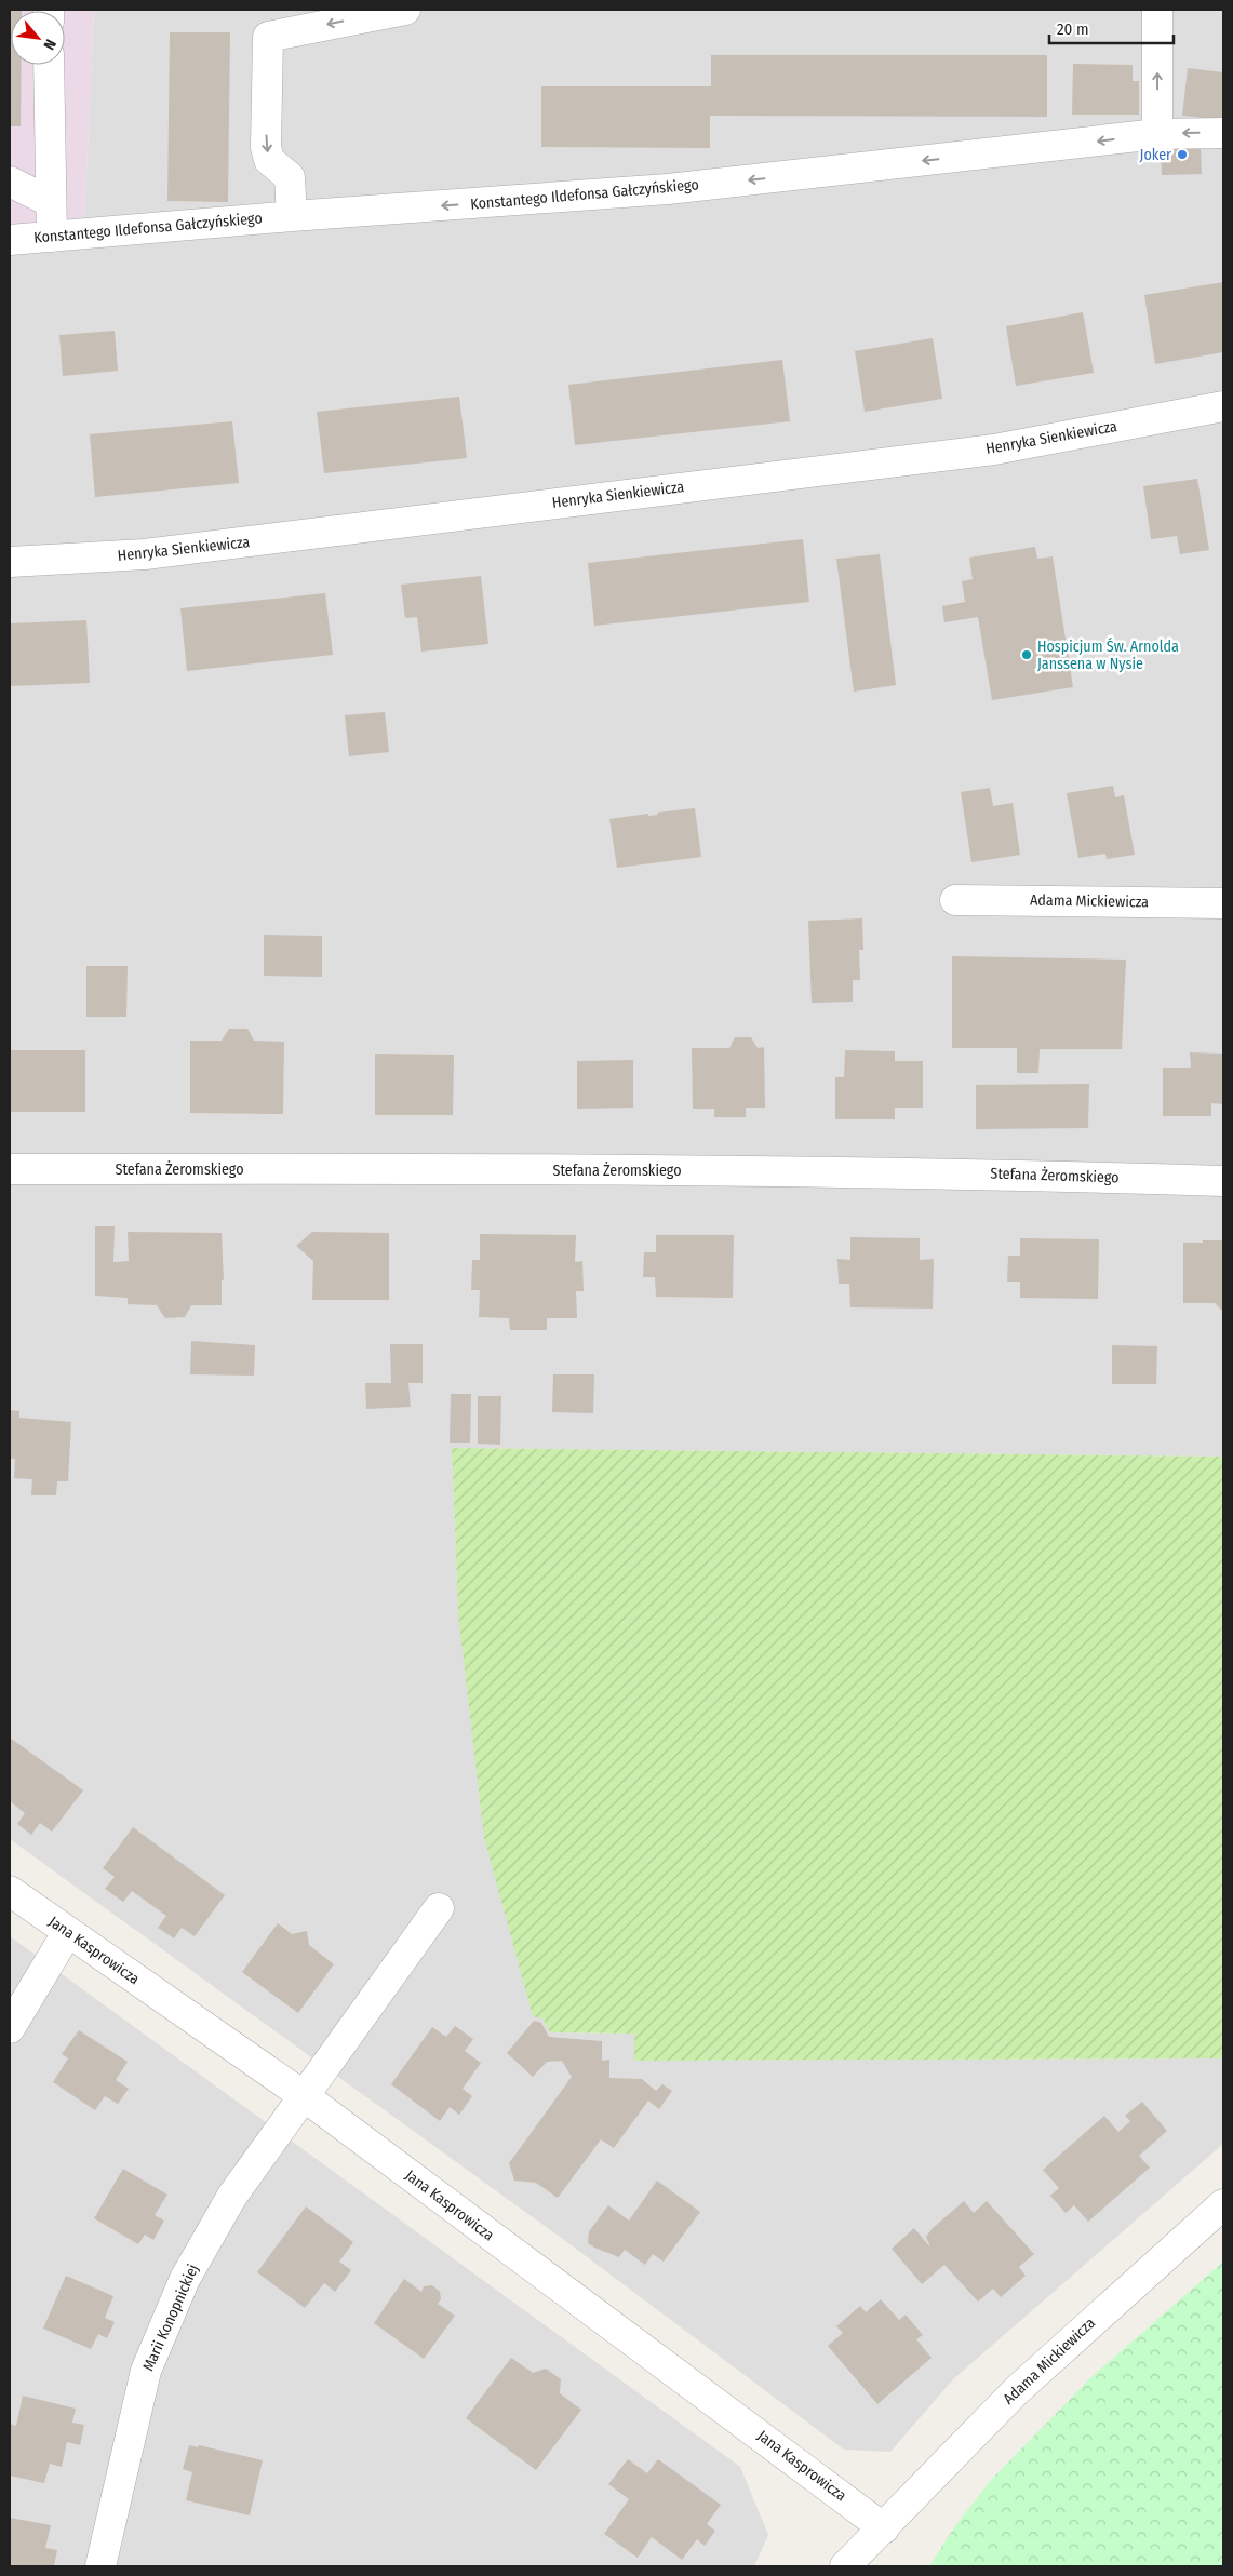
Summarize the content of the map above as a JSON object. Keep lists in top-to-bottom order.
{
  "streets": {
    "street": [
      "Konstantego Ildefonsa Gałczyńskiego",
      "Henryka Sienkiewicza",
      "Adama Mickiewicza",
      "Stefana Żeromskiego",
      "Jana Kasprowicza",
      "Marii Konopnickiej"
    ]
  },
  "crossings": [
    ["Adama Mickiewicza", "Jana Kasprowicza"],
    ["Jana Kasprowicza", "Marii Konopnickiej"]
  ],
  "one_way": ["Konstantego Ildefonsa Gałczyńskiego"],
  "places": ["Joker", "Hospicjum Św. Arnolda Janssena w Nysie"],
  "scale_bar": "20 m",
  "north": "bottom right"
}
